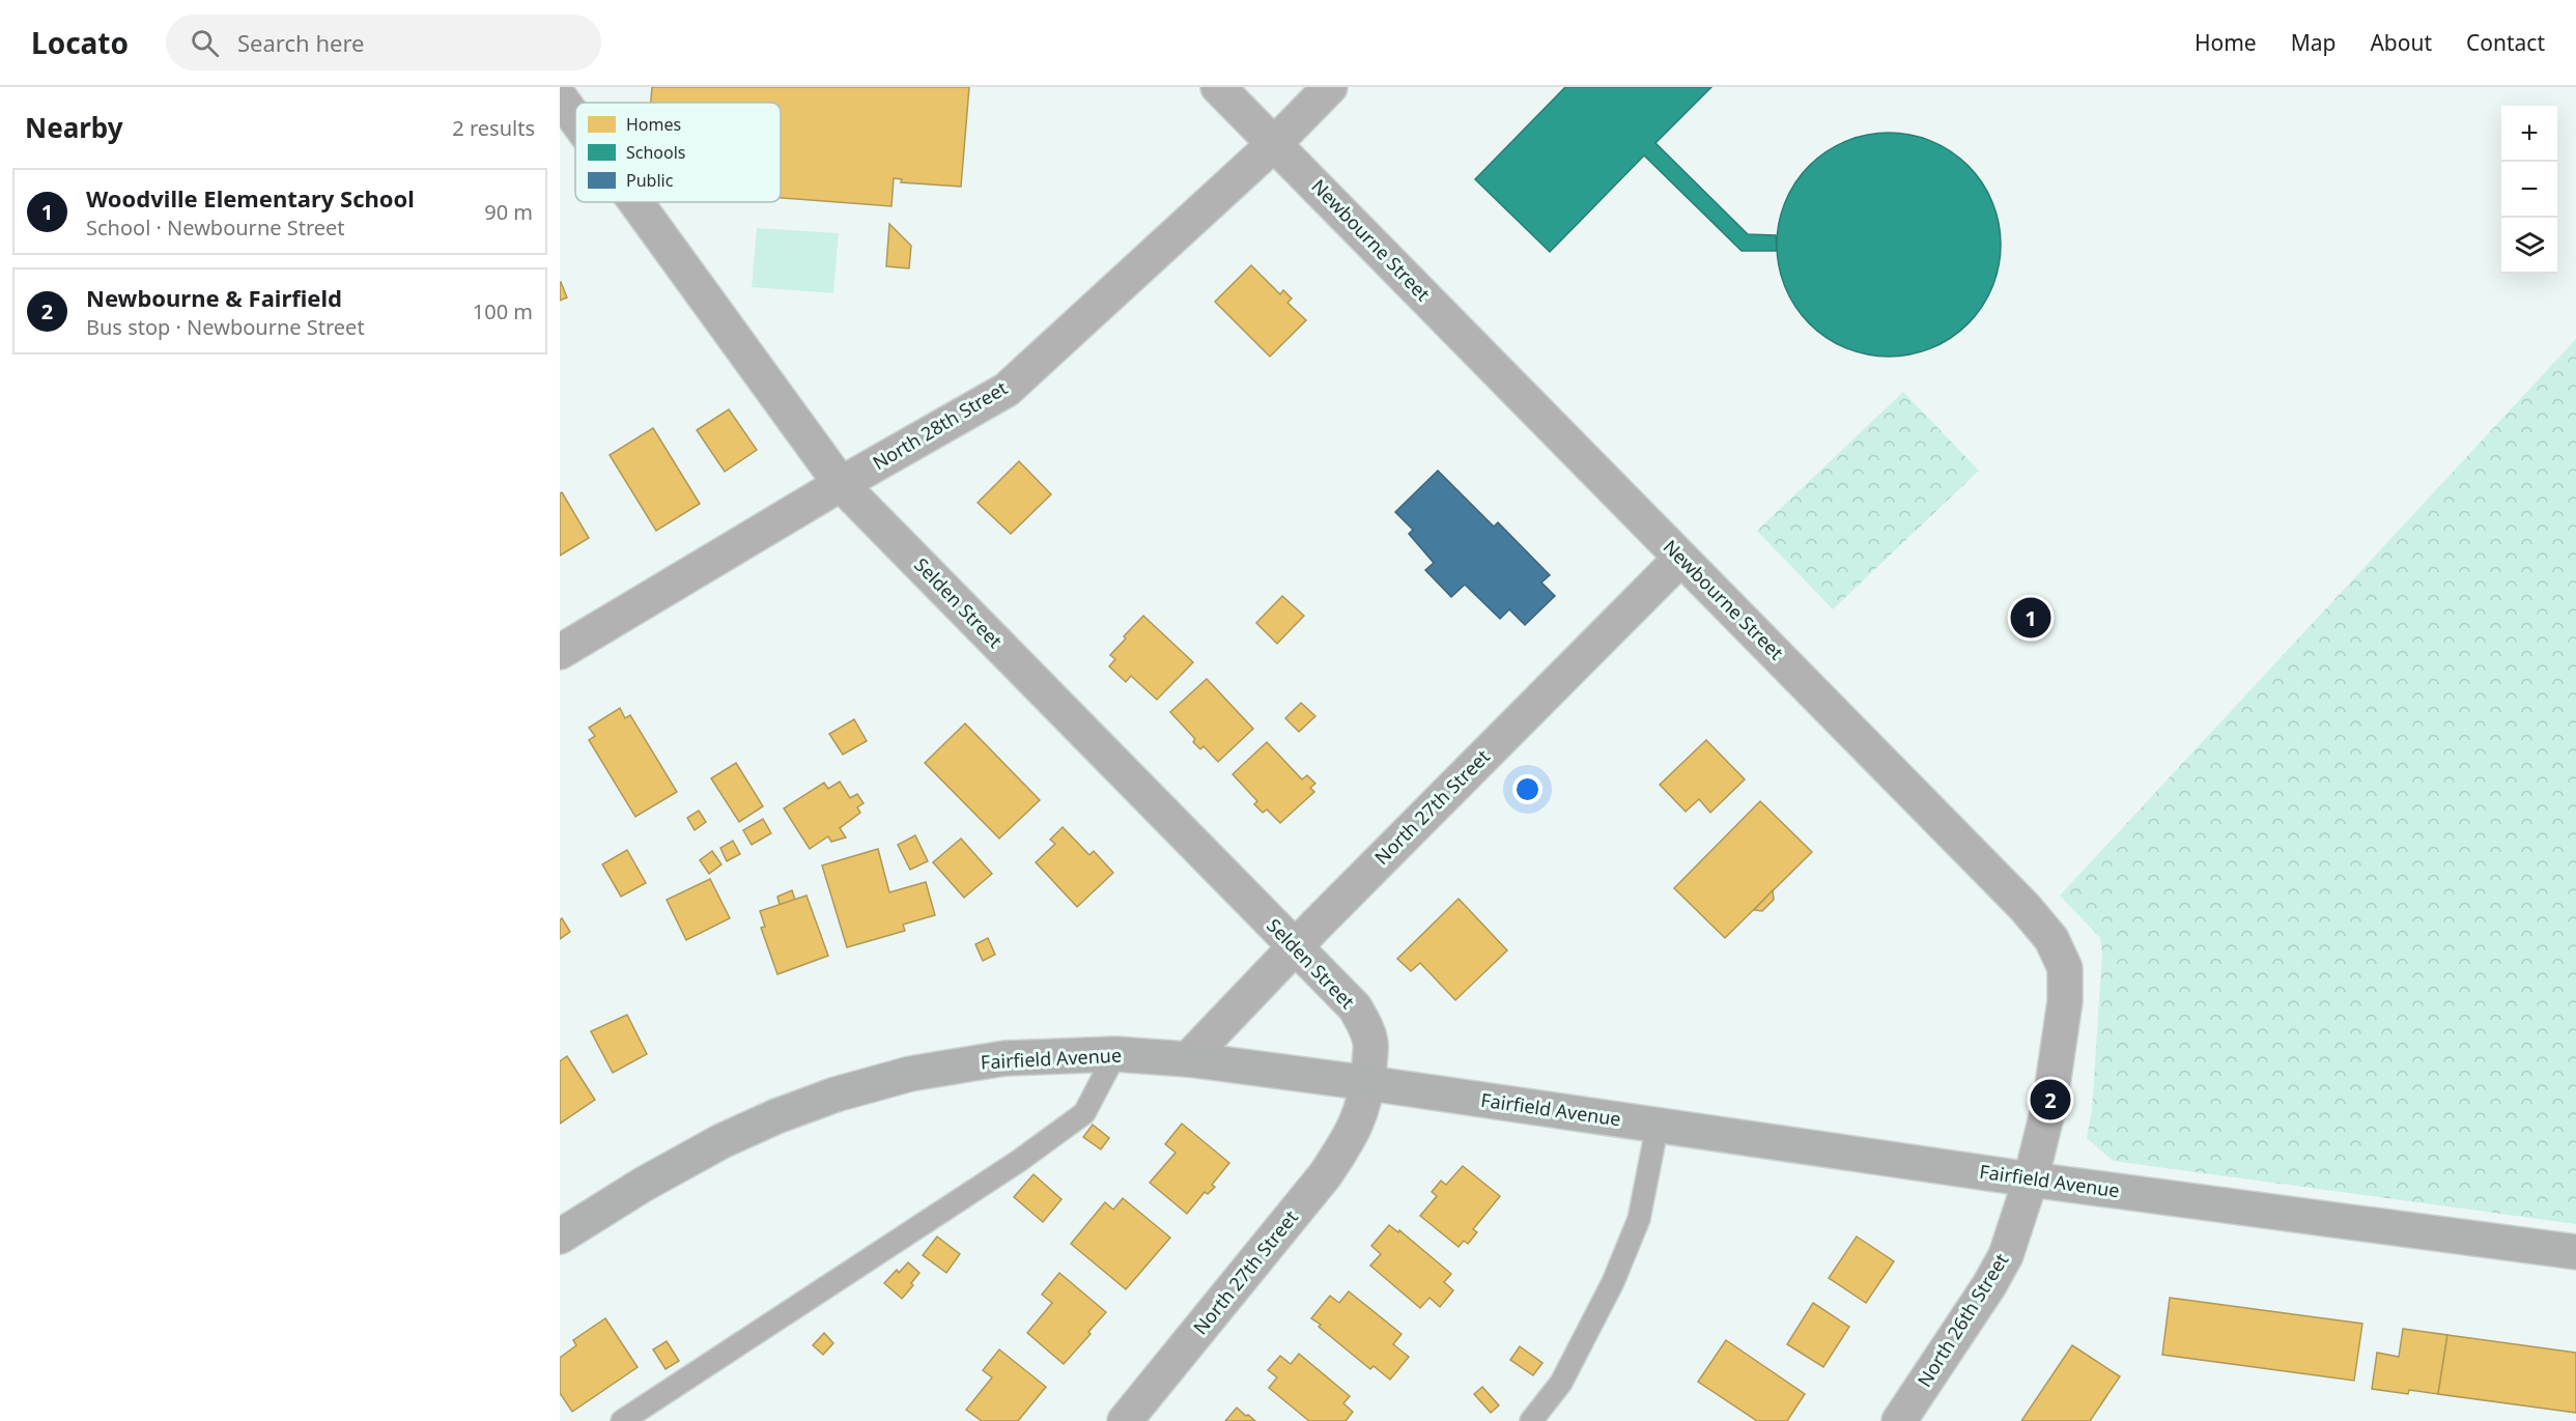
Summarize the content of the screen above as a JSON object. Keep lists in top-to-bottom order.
{
  "streets": {
    "main road": ["Fairfield Avenue"],
    "street": [
      "Newbourne Street",
      "North 28th Street",
      "Selden Street",
      "North 27th Street",
      "North 26th Street"
    ]
  },
  "crossings": [
    ["Newbourne Street", "North 28th Street"],
    ["Newbourne Street", "North 27th Street"],
    ["Newbourne Street", "Fairfield Avenue"],
    ["Newbourne Street", "North 26th Street"],
    ["North 28th Street", "Selden Street"],
    ["Selden Street", "North 27th Street"],
    ["Selden Street", "Fairfield Avenue"],
    ["North 27th Street", "Fairfield Avenue"],
    ["Fairfield Avenue", "North 26th Street"]
  ],
  "legend": ["Homes", "Schools", "Public"],
  "page": {
    "header": "Locato",
    "search": "Search here",
    "nav": [
      "Home",
      "Map",
      "About",
      "Contact"
    ],
    "heading": ["Nearby", "2 results"],
    "map_buttons": ["+", "−"],
    "list": [
      {
        "mark": "1",
        "name": "Woodville Elementary School",
        "note": "School · Newbourne Street",
        "value": "90 m"
      },
      {
        "mark": "2",
        "name": "Newbourne & Fairfield",
        "note": "Bus stop · Newbourne Street",
        "value": "100 m"
      }
    ],
    "pins": ["1", "2"]
  }
}
